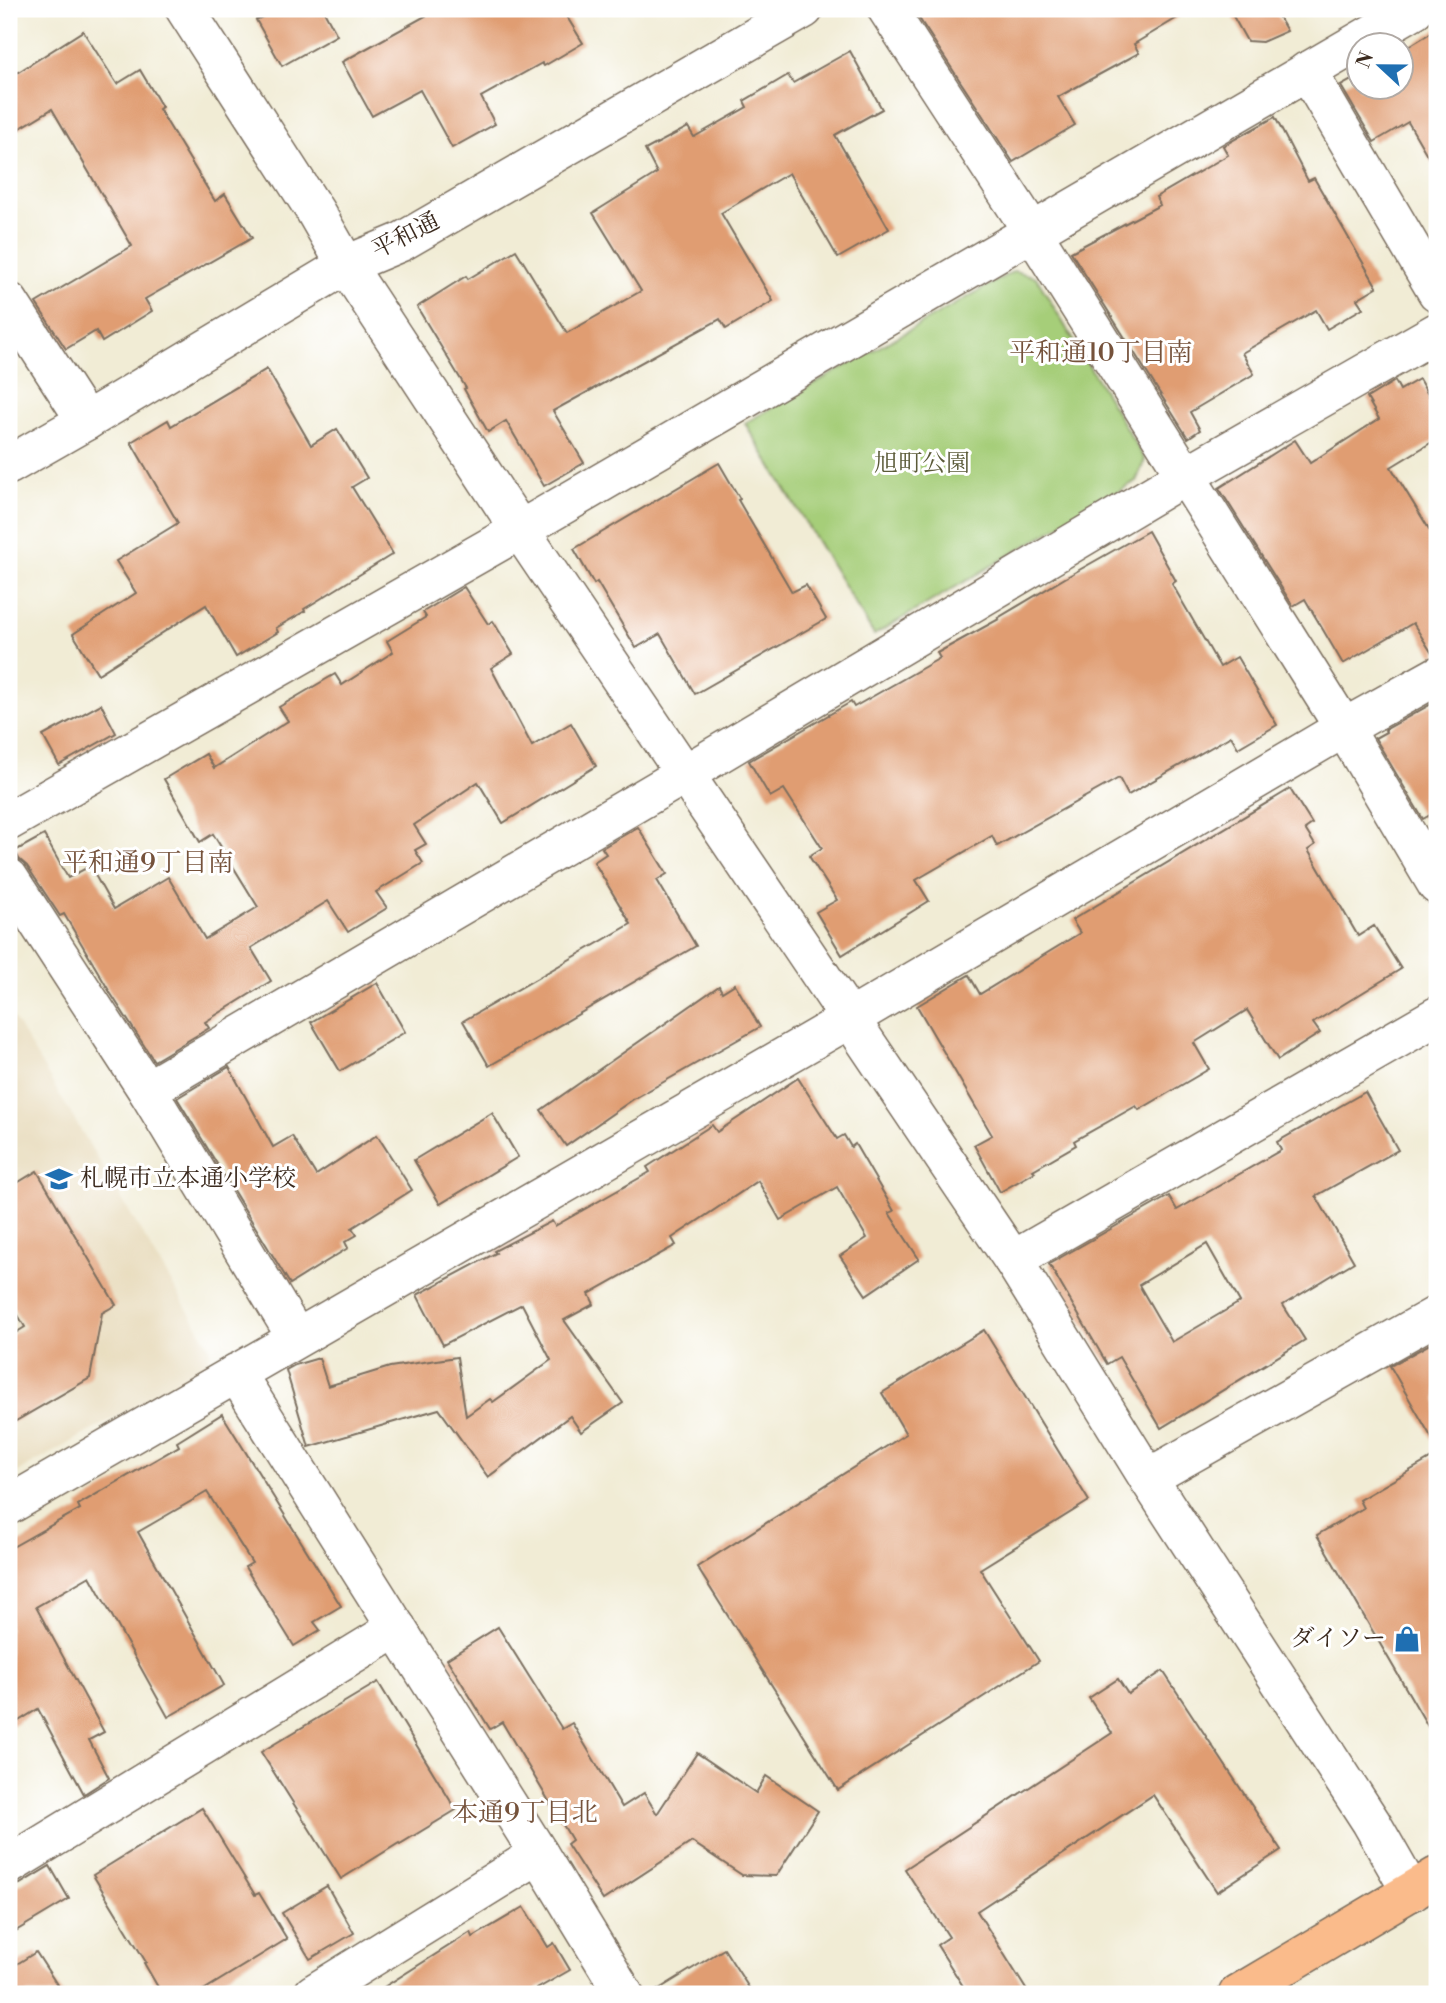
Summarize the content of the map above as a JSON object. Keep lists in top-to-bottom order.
{
  "streets": {
    "street": ["平和通"]
  },
  "districts": ["平和通10丁目南", "平和通9丁目南", "本通9丁目北"],
  "parks": ["旭町公園"],
  "places": {
    "school or university": ["札幌市立本通小学校"],
    "shop": ["ダイソー"]
  },
  "north": "left"
}
